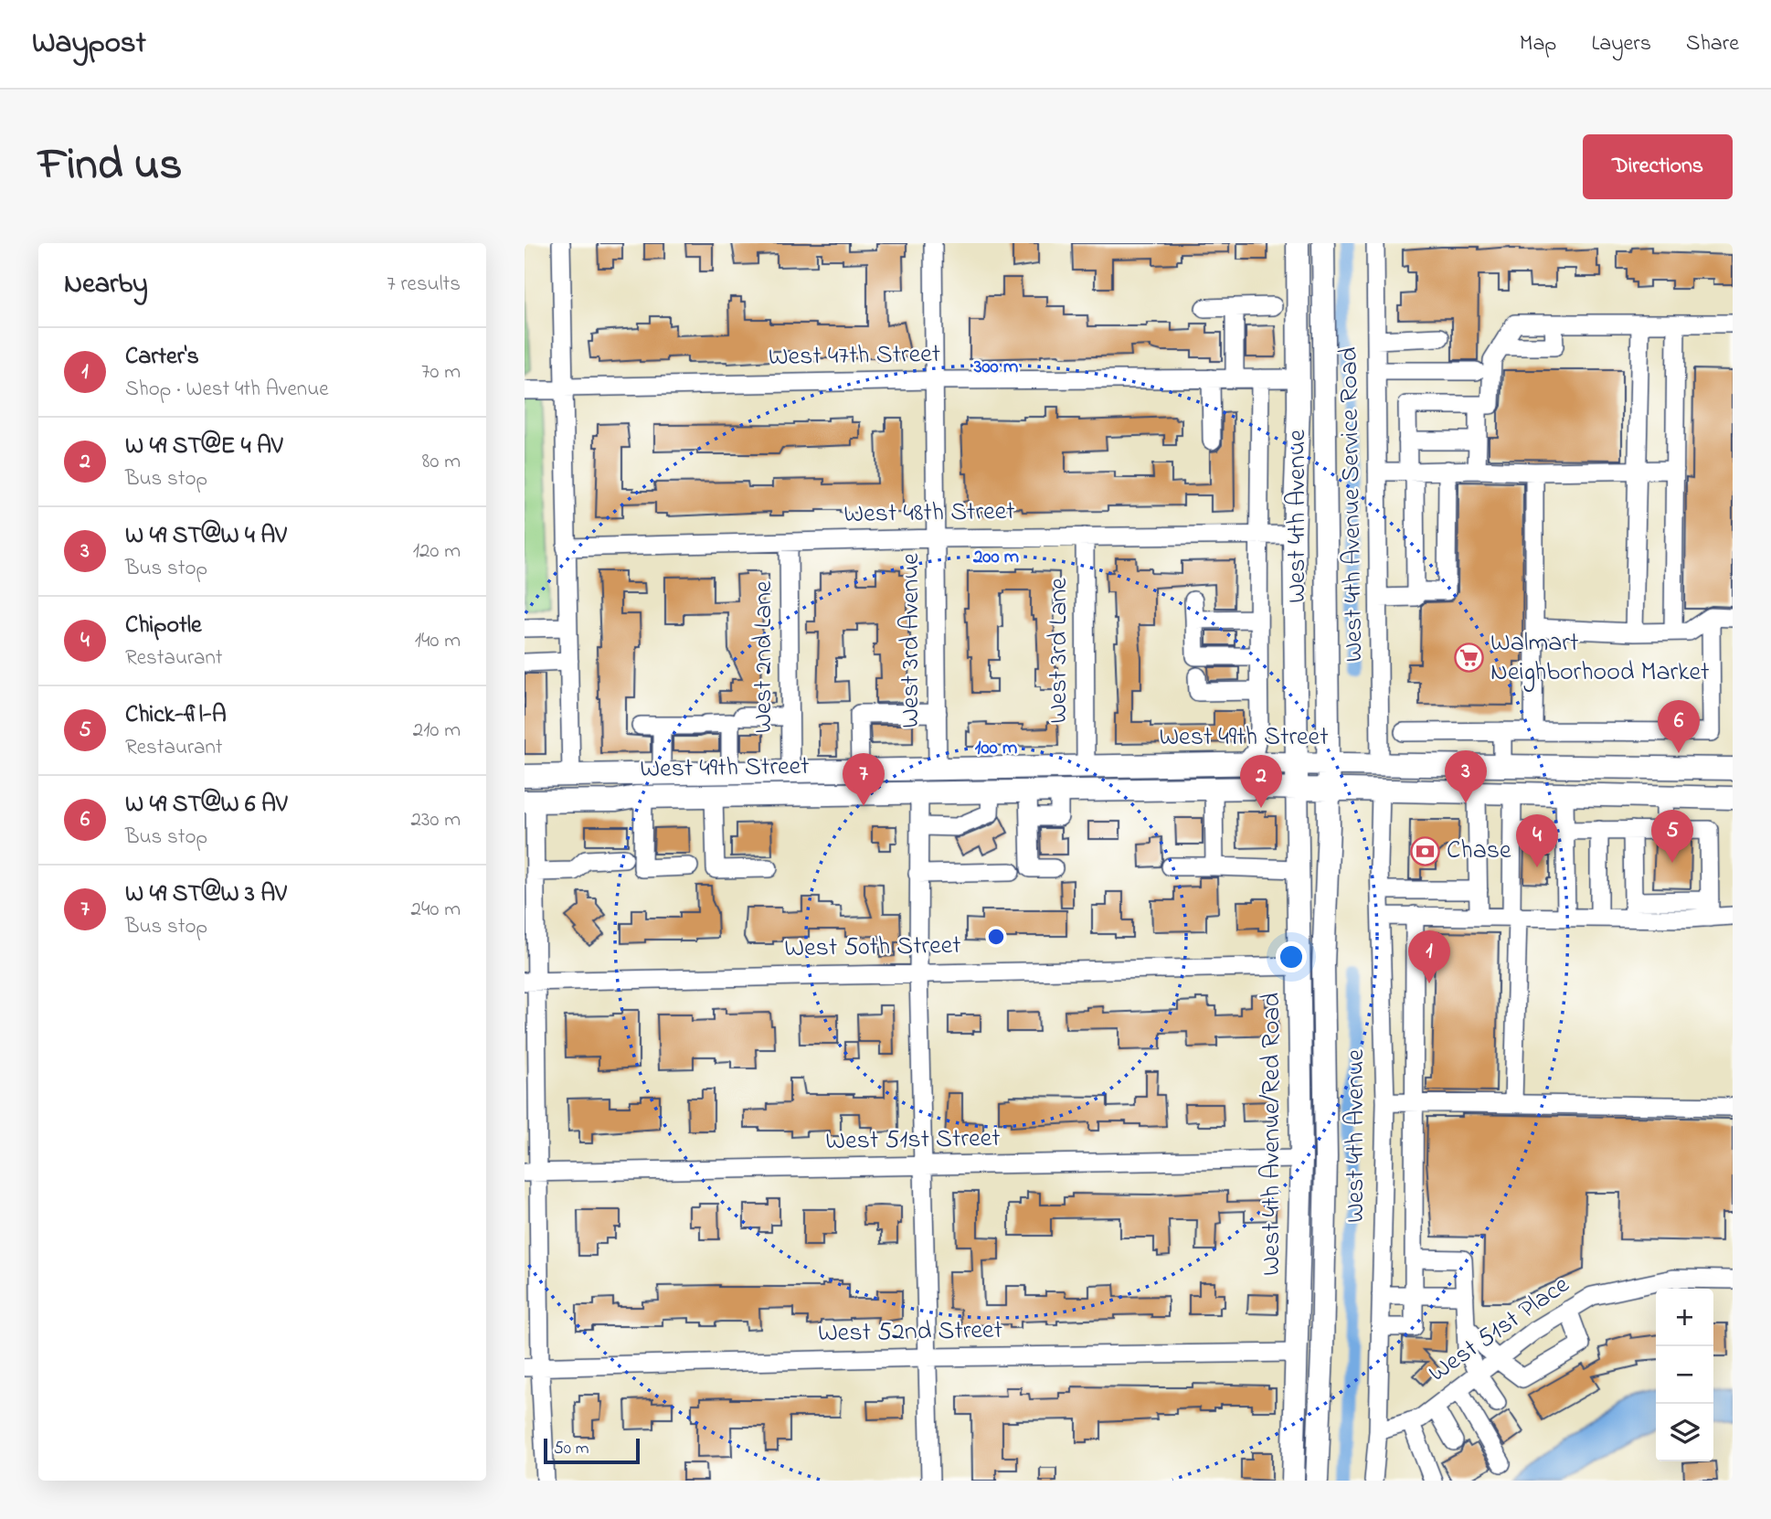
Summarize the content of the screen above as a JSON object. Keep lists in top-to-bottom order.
{
  "streets": {
    "main road": ["West 4th Avenue", "West 49th Street", "West 4th Avenue/Red Road"],
    "street": [
      "West 47th Street",
      "West 4th Avenue Service Road",
      "West 48th Street",
      "West 3rd Avenue",
      "West 3rd Lane",
      "West 2nd Lane",
      "West 50th Street",
      "West 51st Street",
      "West 51st Place",
      "West 52nd Street"
    ]
  },
  "crossings": [
    ["West 47th Street", "West 4th Avenue"],
    ["West 47th Street", "West 3rd Avenue"],
    ["West 4th Avenue Service Road", "West 49th Street"],
    ["West 48th Street", "West 4th Avenue"],
    ["West 48th Street", "West 3rd Avenue"],
    ["West 48th Street", "West 3rd Lane"],
    ["West 48th Street", "West 2nd Lane"],
    ["West 4th Avenue", "West 49th Street"],
    ["West 4th Avenue", "West 4th Avenue/Red Road"],
    ["West 4th Avenue", "West 51st Place"],
    ["West 3rd Avenue", "West 49th Street"],
    ["West 3rd Lane", "West 49th Street"],
    ["West 2nd Lane", "West 49th Street"],
    ["West 49th Street", "West 4th Avenue/Red Road"],
    ["West 50th Street", "West 4th Avenue/Red Road"],
    ["West 4th Avenue/Red Road", "West 51st Street"],
    ["West 4th Avenue/Red Road", "West 52nd Street"]
  ],
  "places": {
    "supermarket": ["Walmart Neighborhood Market"],
    "bank": ["Chase"]
  },
  "scale_bar": "50 m",
  "page": {
    "header": "Waypost",
    "nav": ["Map", "Layers", "Share"],
    "title": "Find us",
    "buttons": "Directions",
    "heading": ["Nearby", "7 results"],
    "list": [
      {
        "mark": "1",
        "name": "Carter's",
        "note": "Shop · West 4th Avenue",
        "value": "70 m"
      },
      {
        "mark": "2",
        "name": "W 49 ST@E 4 AV",
        "note": "Bus stop",
        "value": "80 m"
      },
      {
        "mark": "3",
        "name": "W 49 ST@W 4 AV",
        "note": "Bus stop",
        "value": "120 m"
      },
      {
        "mark": "4",
        "name": "Chipotle",
        "note": "Restaurant",
        "value": "140 m"
      },
      {
        "mark": "5",
        "name": "Chick-fil-A",
        "note": "Restaurant",
        "value": "210 m"
      },
      {
        "mark": "6",
        "name": "W 49 ST@W 6 AV",
        "note": "Bus stop",
        "value": "230 m"
      },
      {
        "mark": "7",
        "name": "W 49 ST@W 3 AV",
        "note": "Bus stop",
        "value": "240 m"
      }
    ],
    "pins": [
      "6",
      "3",
      "7",
      "2",
      "5",
      "4",
      "1"
    ],
    "map_buttons": ["+", "−"],
    "scale": "50 m"
  },
  "rings": ["300 m", "200 m", "100 m"]
}
